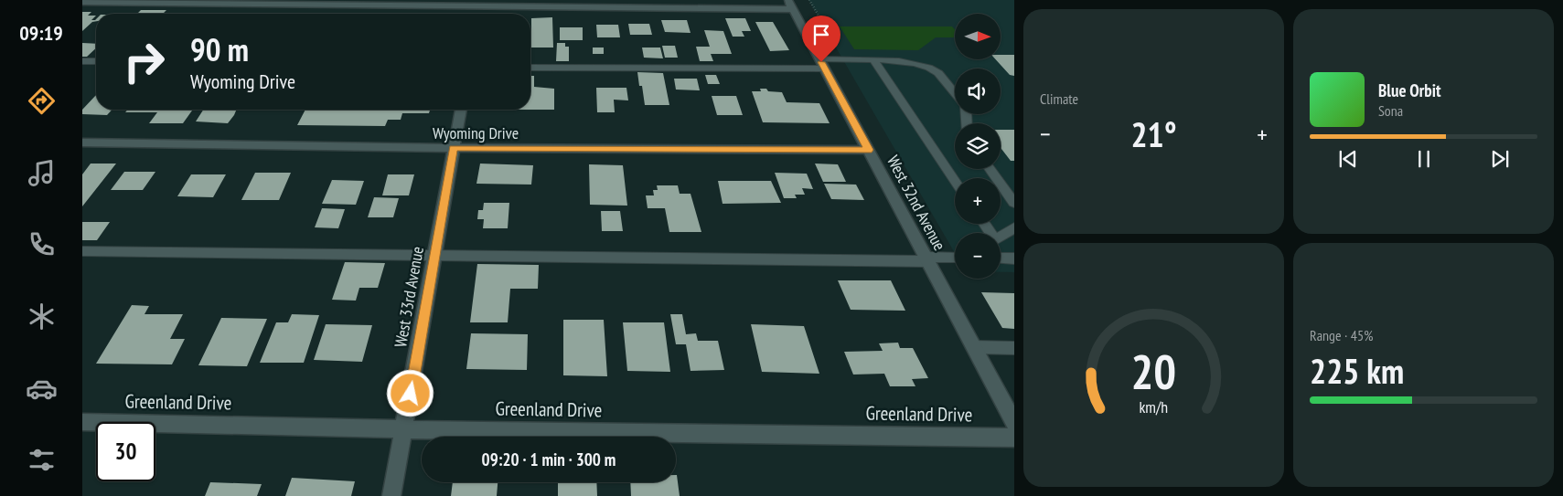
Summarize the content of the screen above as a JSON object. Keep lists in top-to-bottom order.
{
  "streets": {
    "street": [
      "Wyoming Drive",
      "West 32nd Avenue",
      "West 33rd Avenue",
      "Greenland Drive"
    ]
  },
  "crossings": [
    ["Wyoming Drive", "West 32nd Avenue"],
    ["Wyoming Drive", "West 33rd Avenue"],
    ["West 33rd Avenue", "Greenland Drive"]
  ],
  "north": "right",
  "page": {
    "tabs": "09:19",
    "tile": [
      "Climate",
      ["Range · 45%", "225 km"]
    ],
    "map_buttons": ["+", "−"],
    "turn": ["90 m", "Wyoming Drive"],
    "song": ["Blue Orbit", "Sona"],
    "heat": ["−", "21°", "+"],
    "limit": "30",
    "trip": "09:20 · 1 min · 300 m",
    "gauge": ["20", "km/h"]
  }
}
